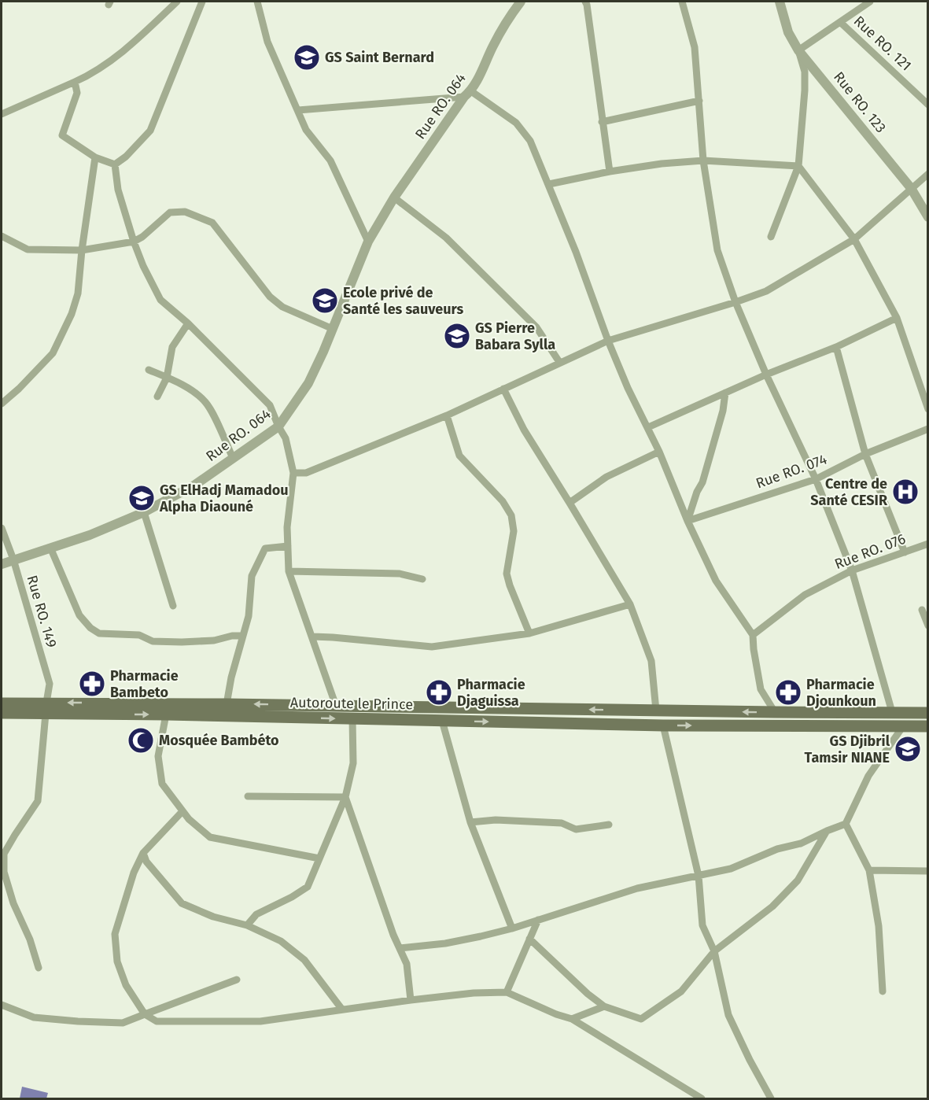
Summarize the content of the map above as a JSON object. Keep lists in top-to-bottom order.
{
  "streets": {
    "main road": ["Autoroute le Prince"],
    "street": [
      "Rue RO. 121",
      "Rue RO. 123",
      "Rue RO. 064",
      "Rue RO. 074",
      "Rue RO. 076",
      "Rue RO. 149"
    ]
  },
  "crossings": [
    ["Rue RO. 064", "Rue RO. 149"],
    ["Rue RO. 149", "Autoroute le Prince"]
  ],
  "places": {
    "school or university": [
      "GS Saint Bernard",
      "Ecole privé de Santé les sauveurs",
      "GS Pierre Babara Sylla",
      "GS ElHadj Mamadou Alpha Diaouné",
      "GS Djibril Tamsir NIANE"
    ],
    "hospital": ["Centre de Santé CESIR"],
    "pharmacy": ["Pharmacie Bambeto", "Pharmacie Djaguissa", "Pharmacie Djounkoun"],
    "mosque": ["Mosquée Bambéto"]
  }
}
